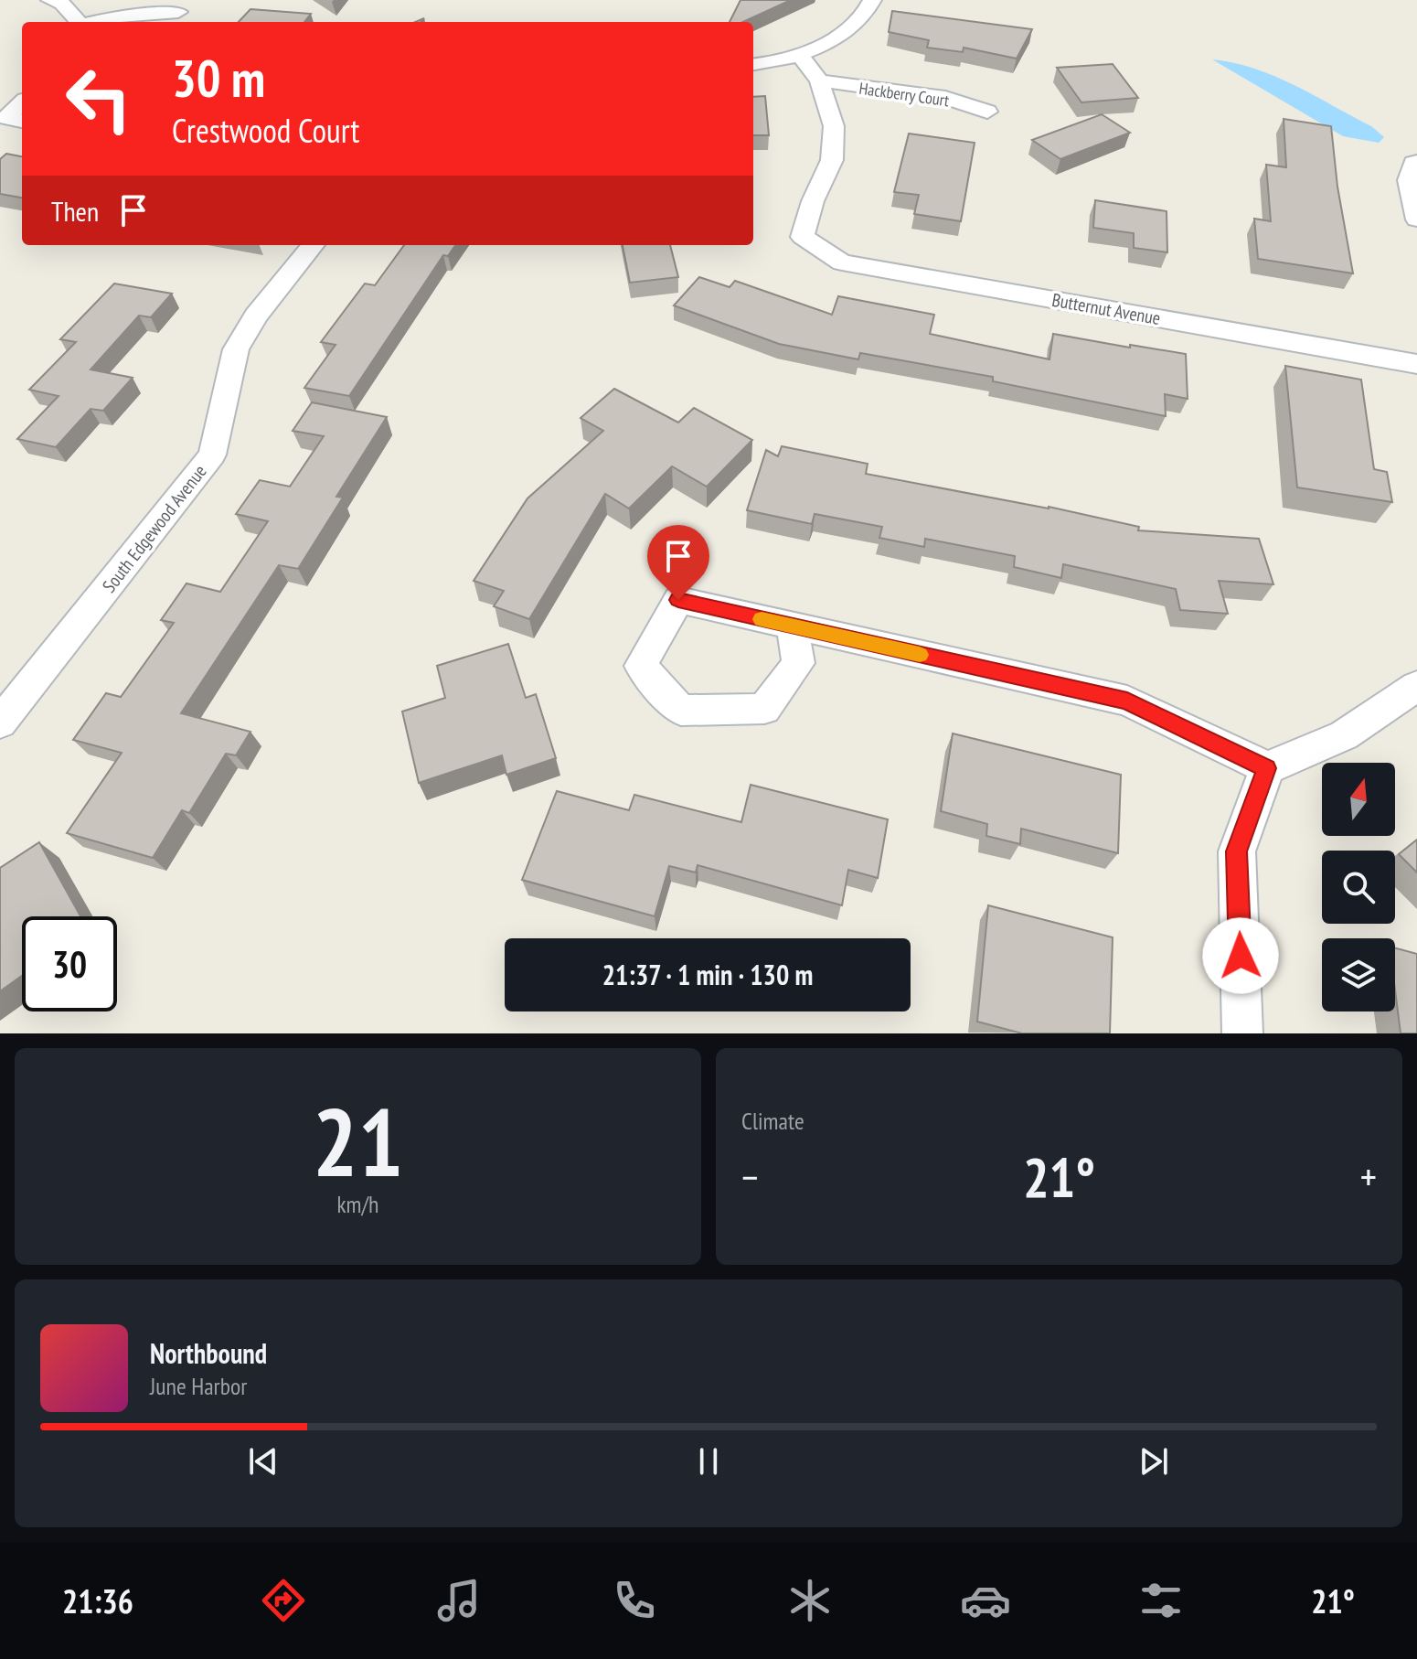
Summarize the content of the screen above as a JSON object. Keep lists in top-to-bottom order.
{
  "streets": {
    "street": ["Hackberry Court", "Butternut Avenue", "South Edgewood Avenue"]
  },
  "crossings": [
    ["Hackberry Court", "Butternut Avenue"]
  ],
  "north": "top",
  "page": {
    "turn": ["30 m", "Crestwood Court"],
    "then": "Then",
    "limit": "30",
    "trip": "21:37 · 1 min · 130 m",
    "tile": [
      ["21", "km/h"],
      "Climate"
    ],
    "heat": ["−", "21°", "+"],
    "song": ["Northbound", "June Harbor"],
    "tabs": ["21:36", "21°"]
  }
}
